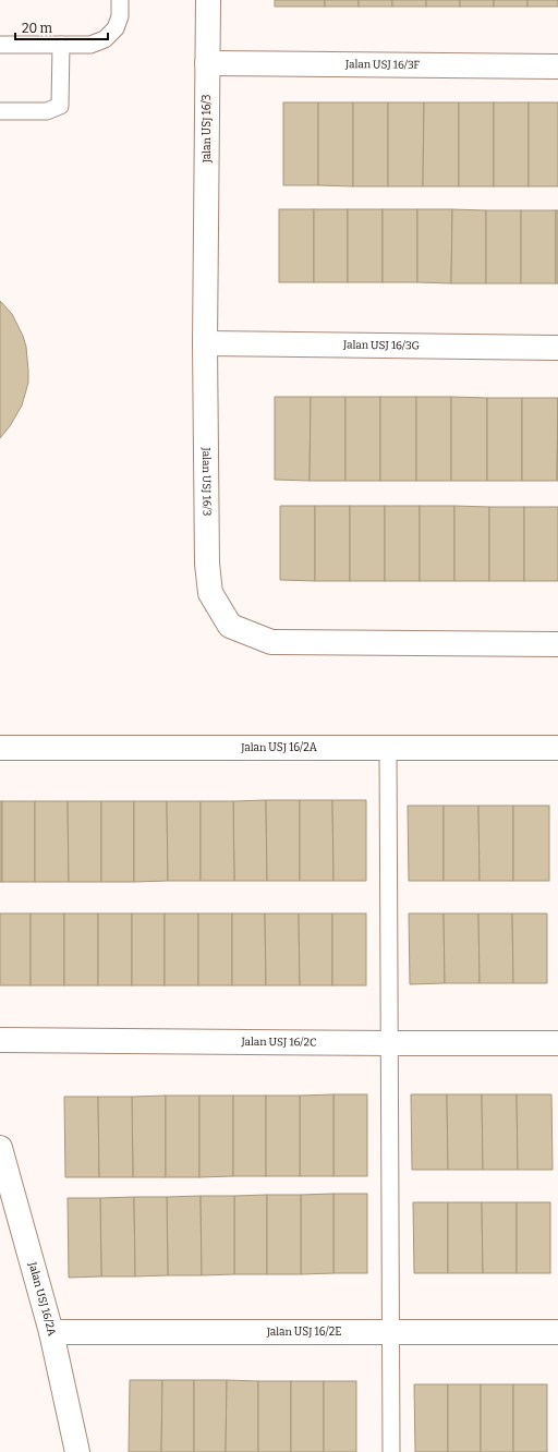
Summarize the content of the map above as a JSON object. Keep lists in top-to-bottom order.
{
  "streets": {
    "street": [
      "Jalan USJ 16/3F",
      "Jalan USJ 16/3",
      "Jalan USJ 16/3G",
      "Jalan USJ 16/2A",
      "Jalan USJ 16/2C",
      "Jalan USJ 16/2E"
    ]
  },
  "crossings": [
    ["Jalan USJ 16/3F", "Jalan USJ 16/3"],
    ["Jalan USJ 16/3", "Jalan USJ 16/3G"],
    ["Jalan USJ 16/2A", "Jalan USJ 16/2E"]
  ],
  "scale_bar": "20 m"
}
